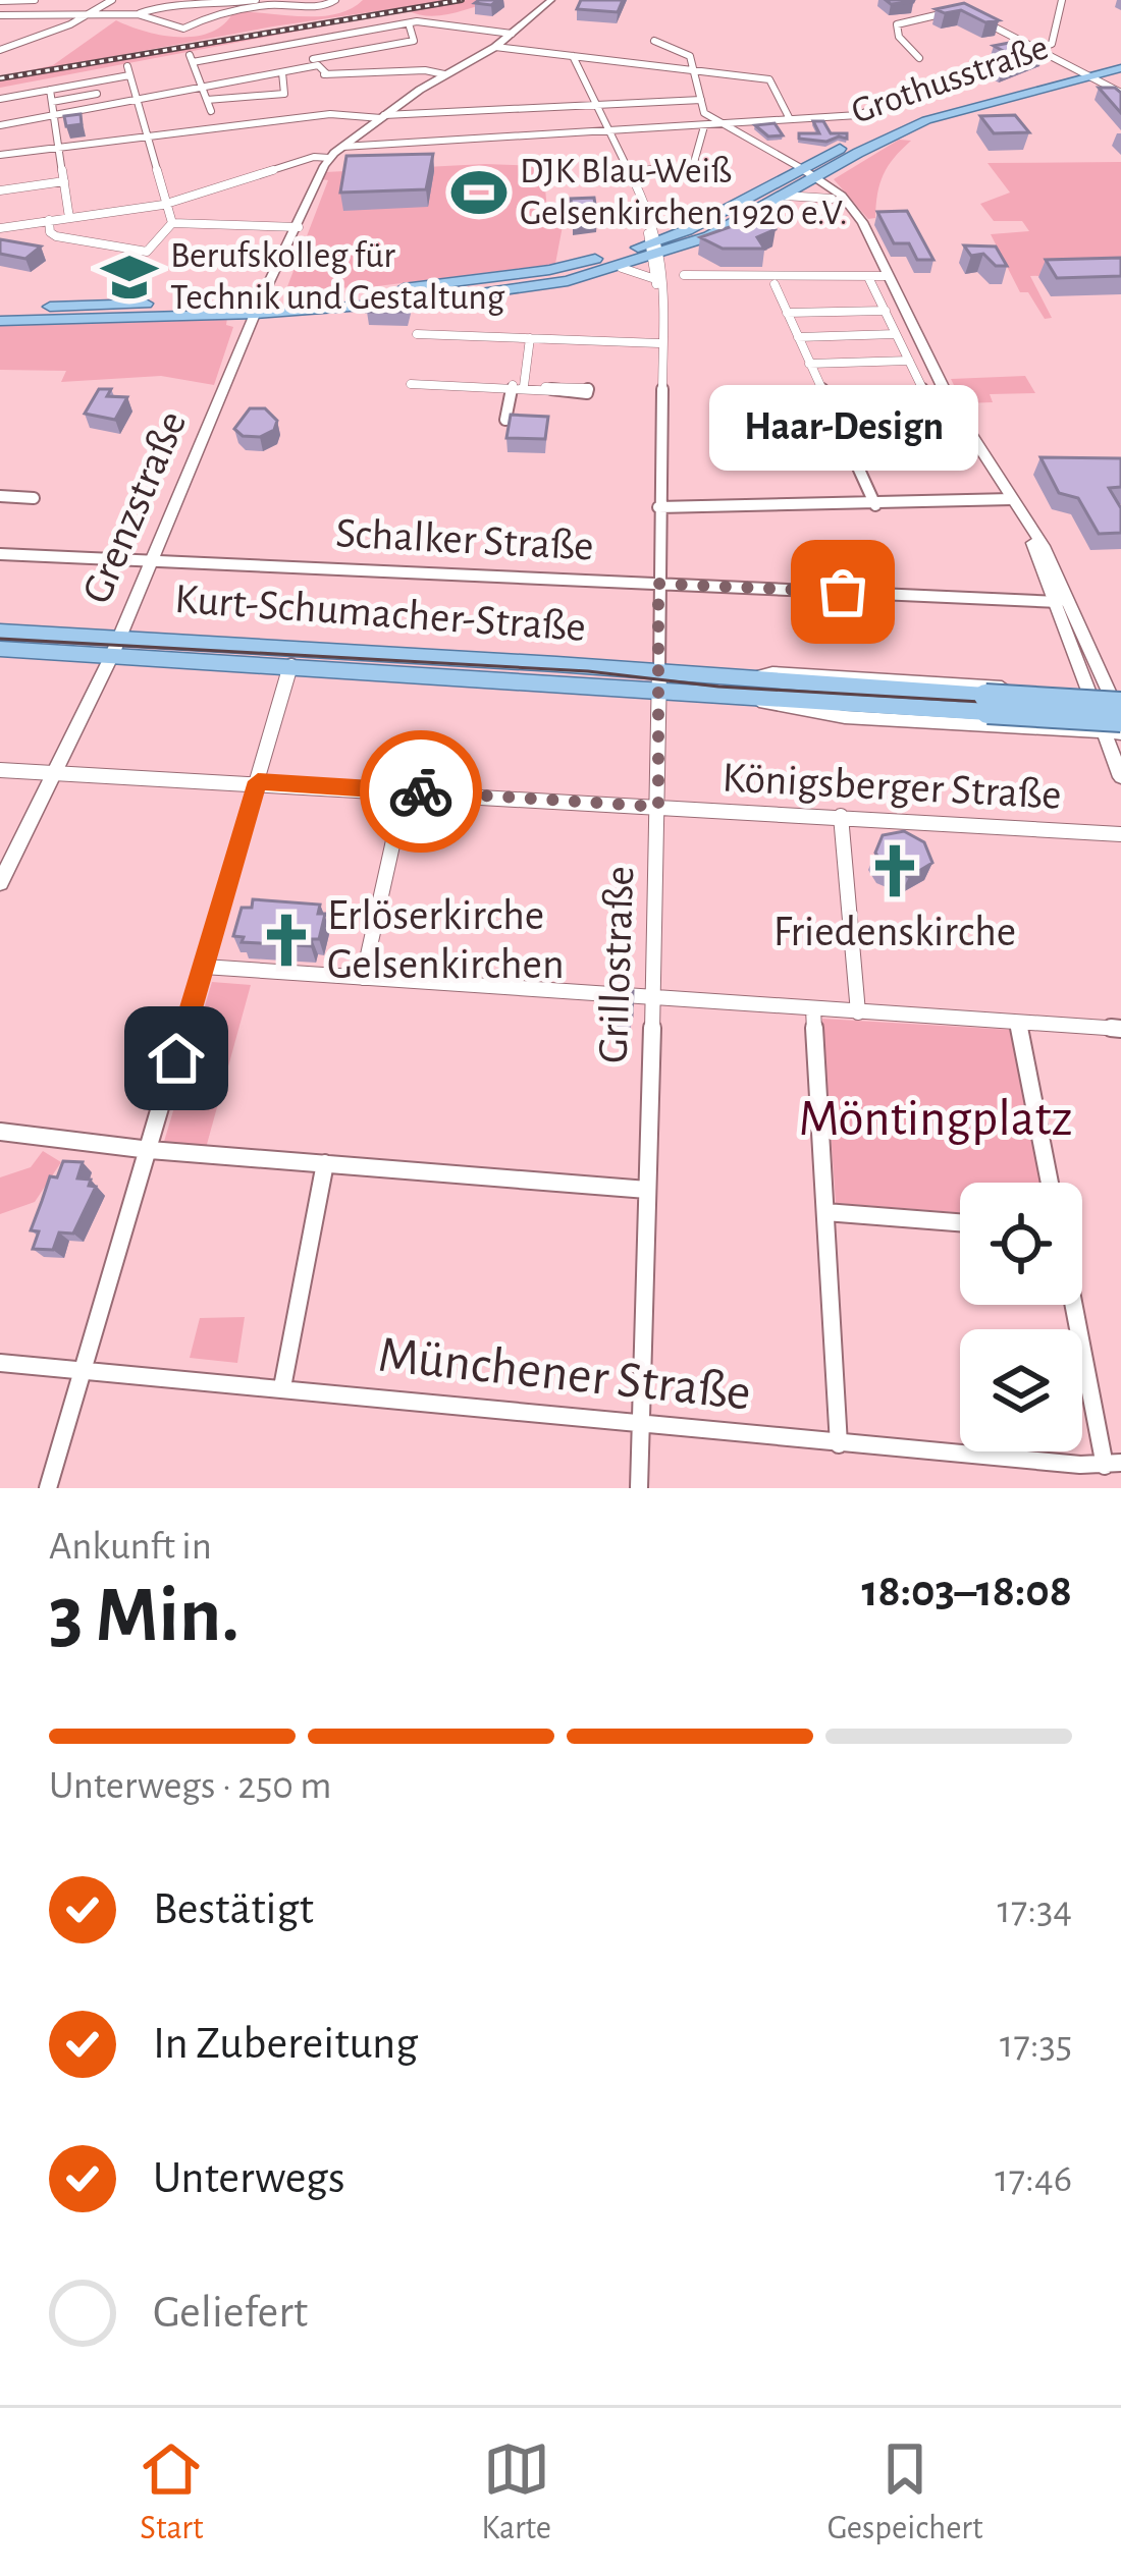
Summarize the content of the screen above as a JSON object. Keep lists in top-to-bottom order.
{
  "streets": {
    "main road": ["Grothusstraße", "Kurt-Schumacher-Straße"],
    "street": [
      "Grenzstraße",
      "Schalker Straße",
      "Königsberger Straße",
      "Grillostraße",
      "Münchener Straße"
    ]
  },
  "crossings": [
    ["Grenzstraße", "Schalker Straße"],
    ["Grenzstraße", "Kurt-Schumacher-Straße"],
    ["Grenzstraße", "Königsberger Straße"],
    ["Schalker Straße", "Grillostraße"],
    ["Kurt-Schumacher-Straße", "Grillostraße"],
    ["Königsberger Straße", "Grillostraße"],
    ["Grillostraße", "Münchener Straße"]
  ],
  "parks": ["Möntingplatz"],
  "places": {
    "sports": ["DJK Blau-Weiß Gelsenkirchen 1920 e.V."],
    "school or university": ["Berufskolleg für Technik und Gestaltung"],
    "other": ["Haar-Design"],
    "church": ["Friedenskirche", "Erlöserkirche Gelsenkirchen"]
  },
  "page": {
    "bubble": "Haar-Design",
    "heading": ["3 Min.", "Ankunft in", "18:03–18:08"],
    "bar": "Unterwegs · 250 m",
    "list": [
      ["Bestätigt", "17:34"],
      ["In Zubereitung", "17:35"],
      ["Unterwegs", "17:46"],
      "Geliefert"
    ],
    "tabs": ["Start", "Karte", "Gespeichert"]
  }
}
